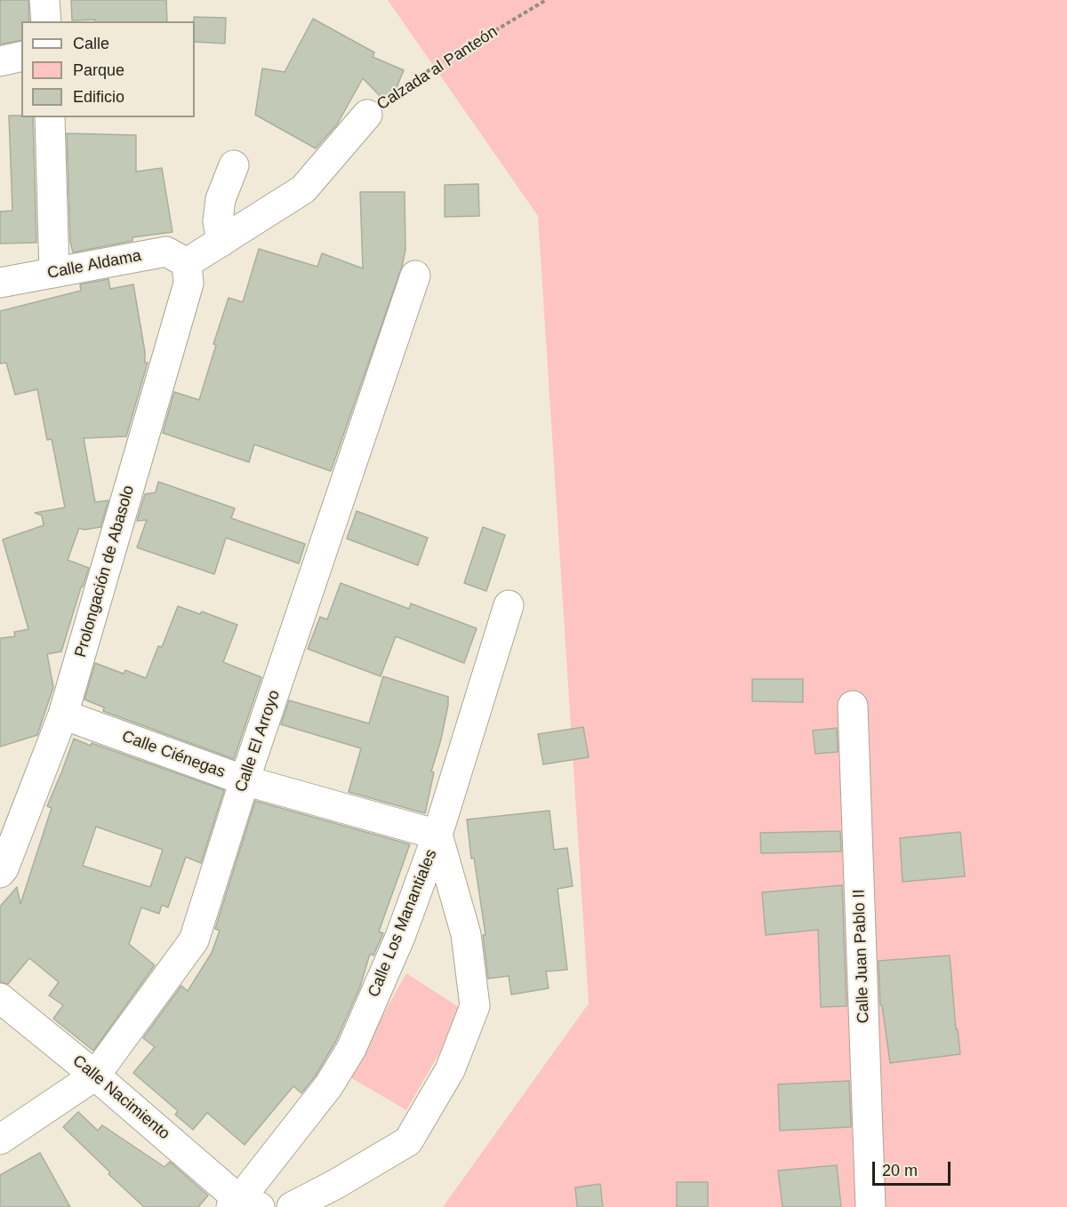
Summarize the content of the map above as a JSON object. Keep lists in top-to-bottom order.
{
  "streets": {
    "street": [
      "Calzada al Panteón",
      "Calle Aldama",
      "Prolongación de Abasolo",
      "Calle El Arroyo",
      "Calle Ciénegas",
      "Calle Los Manantiales",
      "Calle Juan Pablo II",
      "Calle Nacimiento"
    ]
  },
  "crossings": [
    ["Calzada al Panteón", "Calle Aldama"],
    ["Calzada al Panteón", "Prolongación de Abasolo"],
    ["Calle Aldama", "Prolongación de Abasolo"],
    ["Prolongación de Abasolo", "Calle Ciénegas"],
    ["Calle El Arroyo", "Calle Ciénegas"],
    ["Calle El Arroyo", "Calle Nacimiento"],
    ["Calle Ciénegas", "Calle Los Manantiales"],
    ["Calle Los Manantiales", "Calle Nacimiento"]
  ],
  "legend": ["Calle", "Parque", "Edificio"],
  "scale_bar": "20 m"
}
